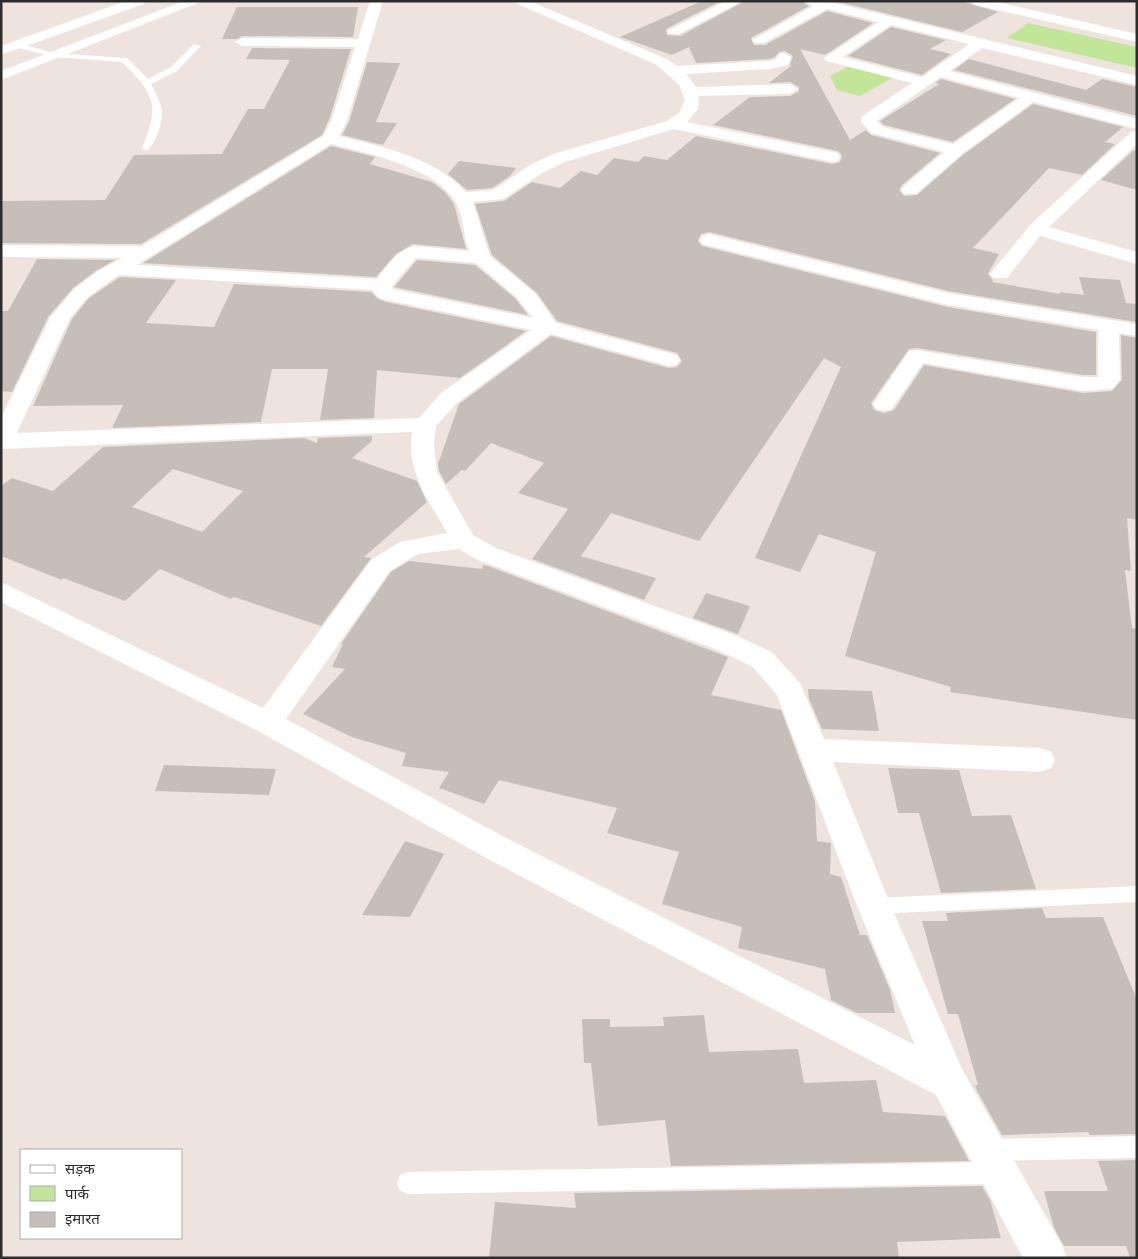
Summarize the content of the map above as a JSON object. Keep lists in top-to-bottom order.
{
  "legend": ["सड़क", "पार्क", "इमारत"]
}
